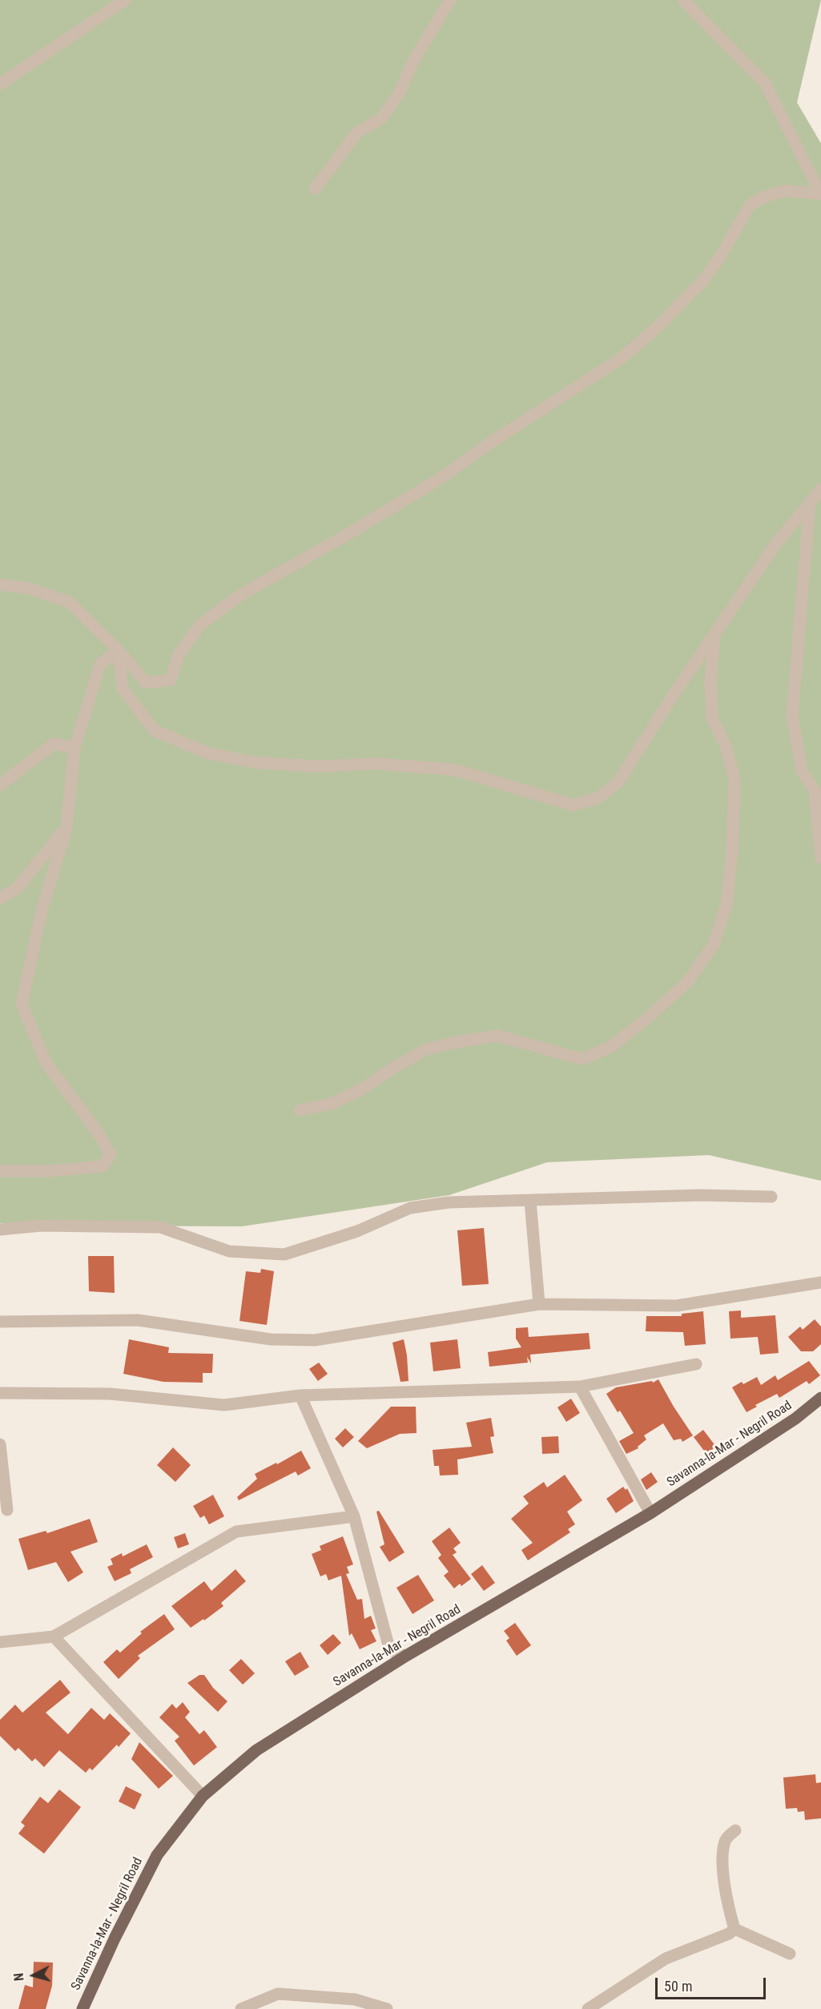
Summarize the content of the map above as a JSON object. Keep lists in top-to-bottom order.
{
  "streets": {
    "main road": ["Savanna-la-Mar - Negril Road"]
  },
  "scale_bar": "50 m",
  "north": "left"
}
